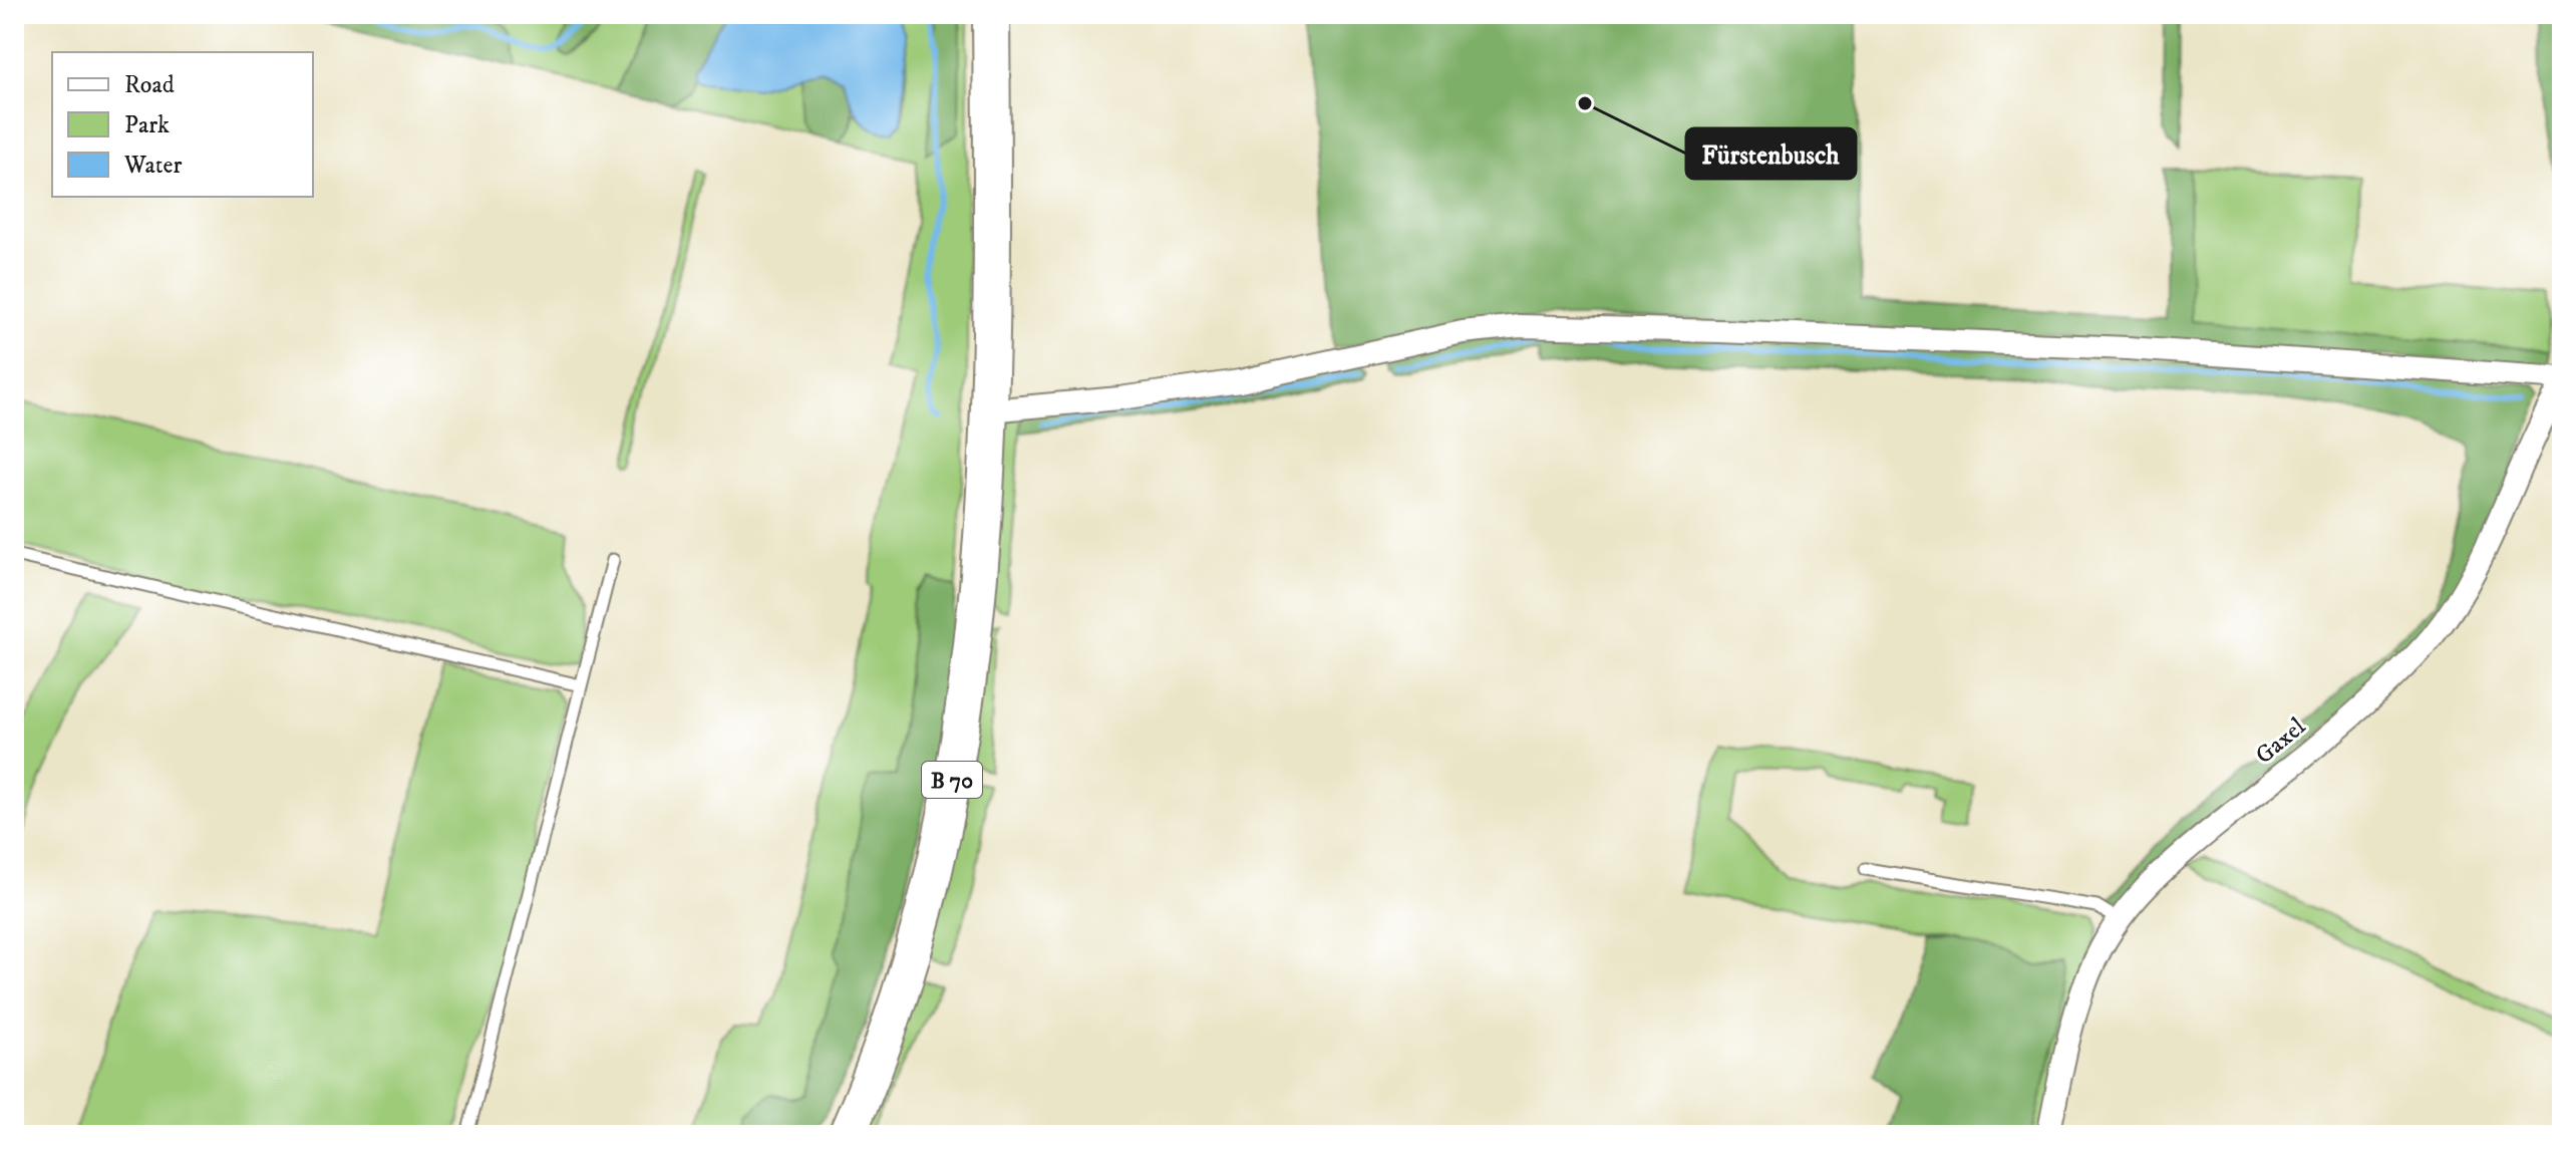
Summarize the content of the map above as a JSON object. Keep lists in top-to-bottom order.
{
  "streets": {
    "main road": ["B 70"],
    "street": ["Gaxel"]
  },
  "places": ["Fürstenbusch"],
  "legend": ["Road", "Park", "Water"]
}
